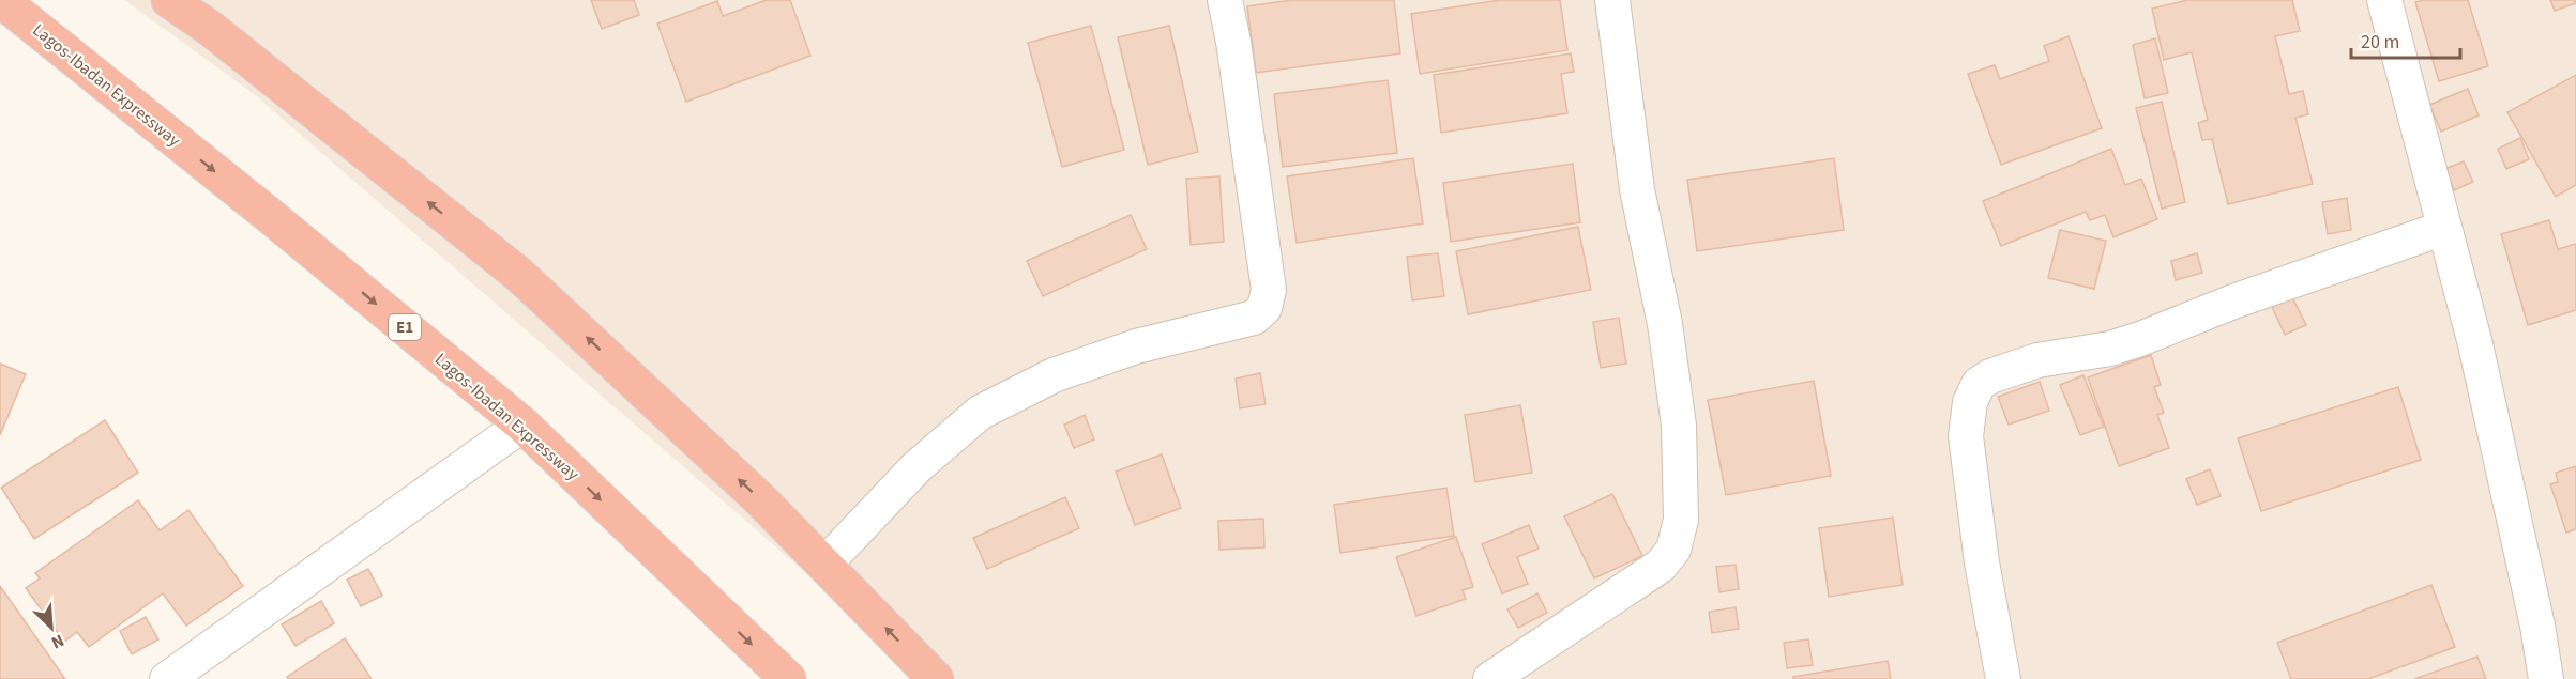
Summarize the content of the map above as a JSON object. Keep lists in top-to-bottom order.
{
  "streets": {
    "highway": ["Lagos-Ibadan Expressway", "E1"]
  },
  "scale_bar": "20 m",
  "north": "bottom right"
}
